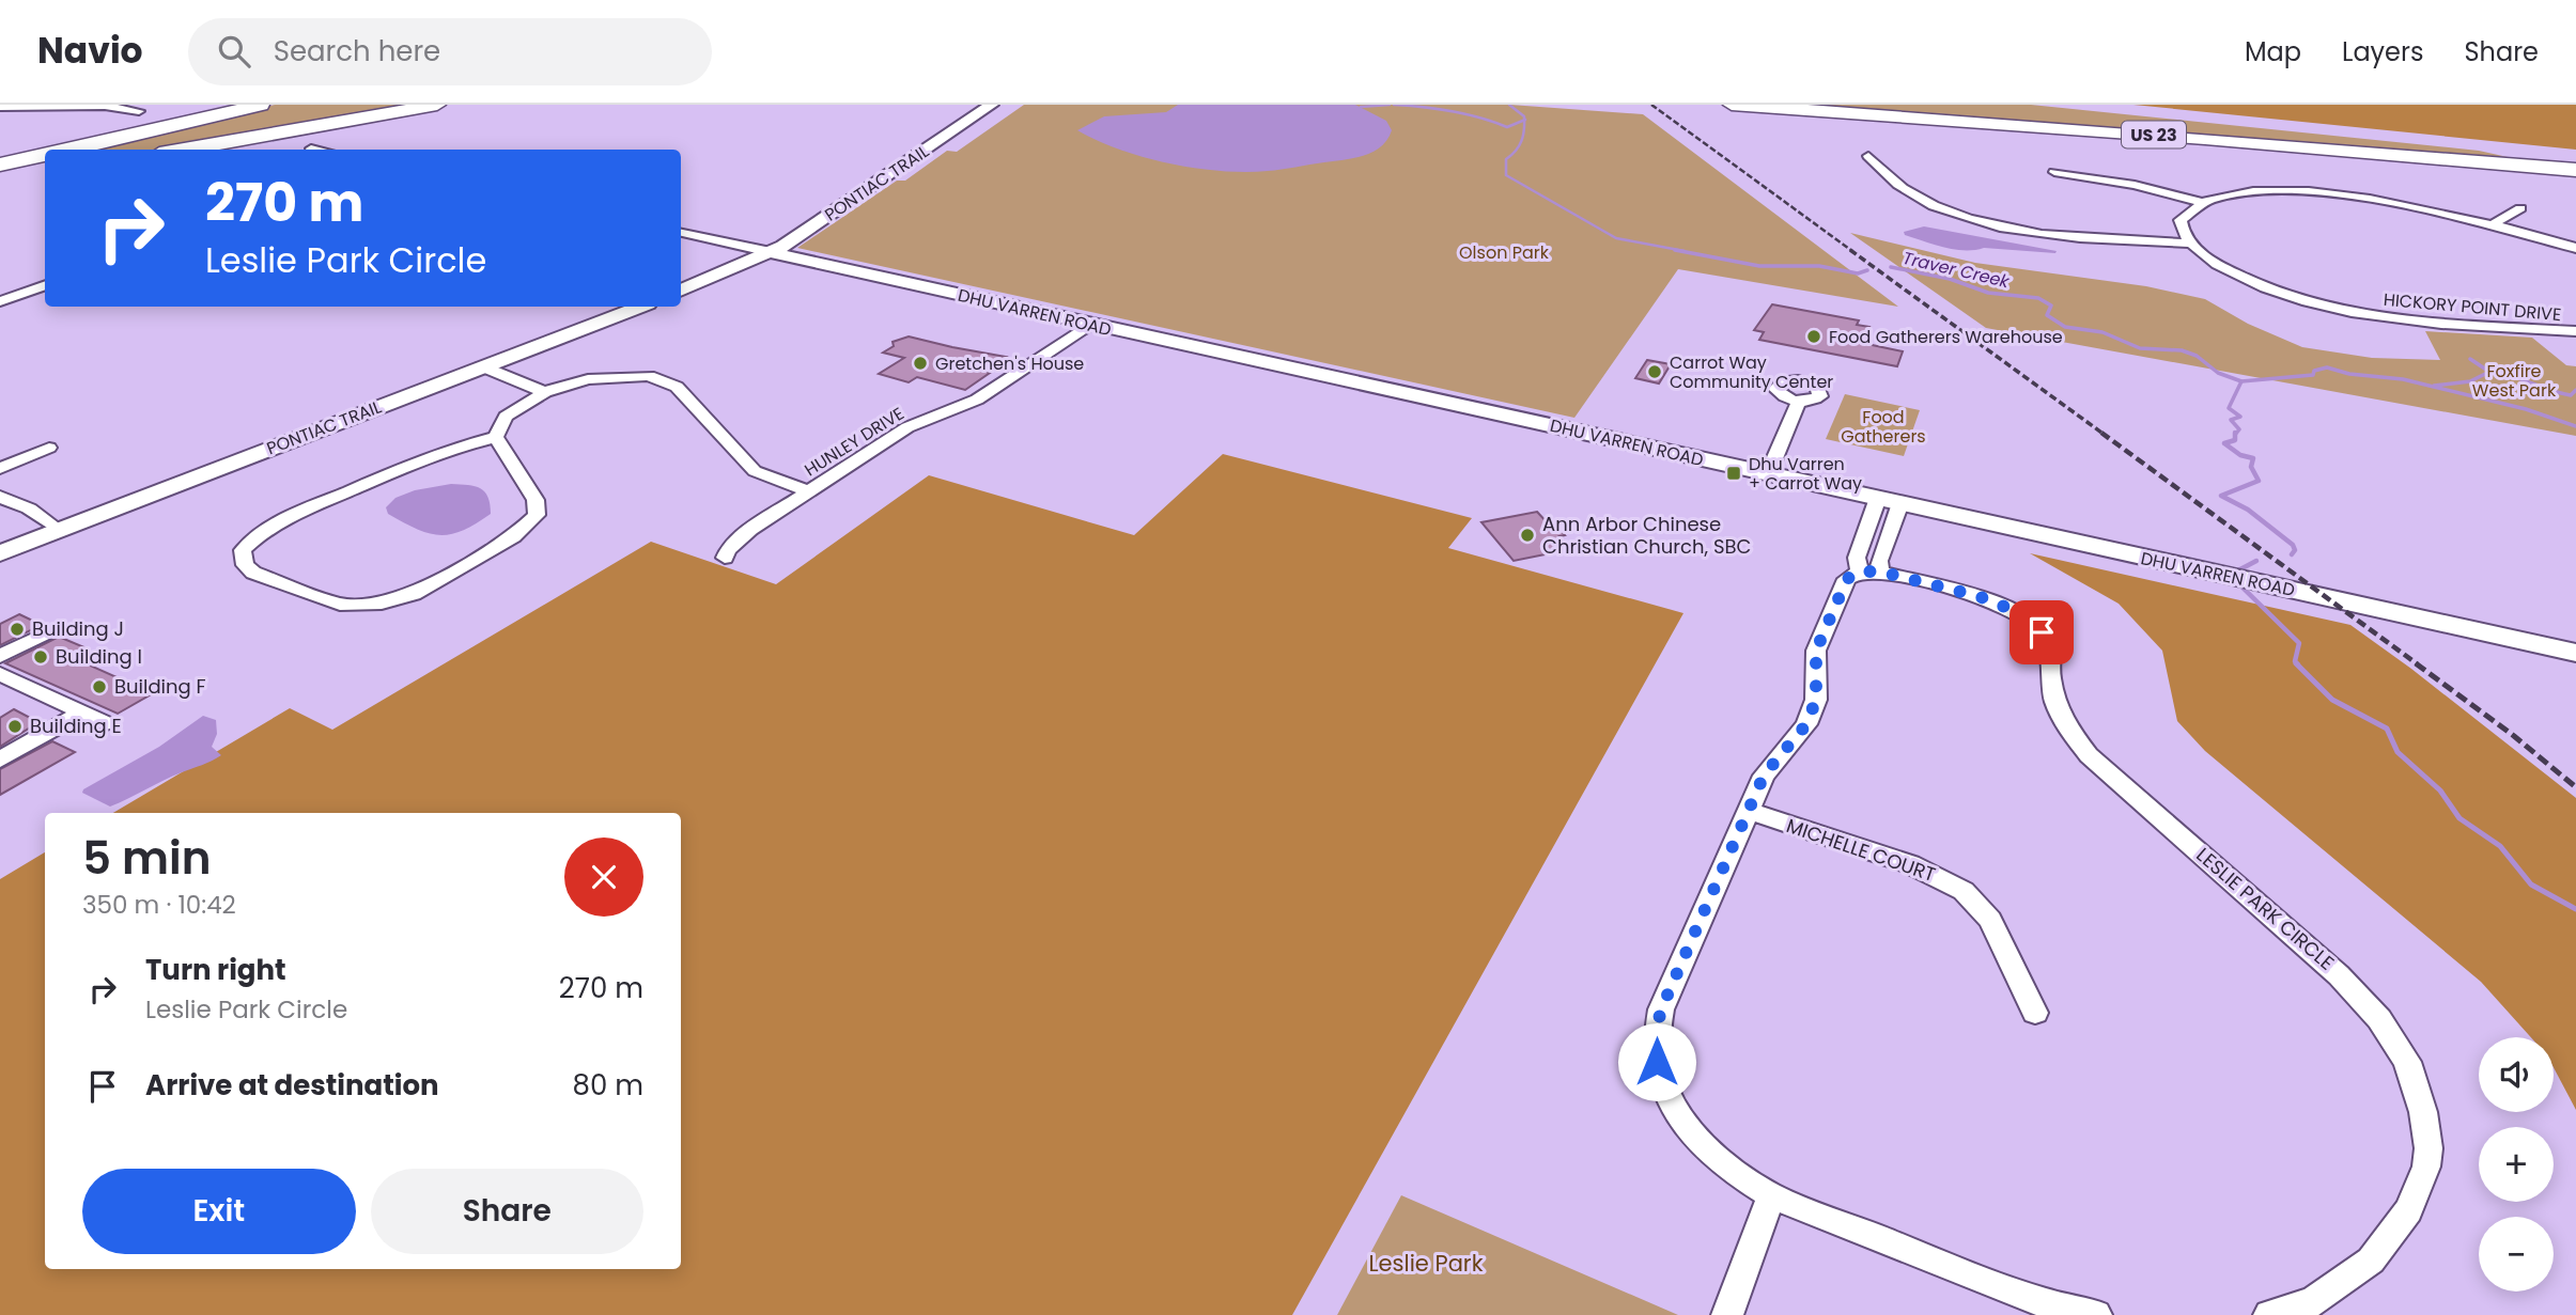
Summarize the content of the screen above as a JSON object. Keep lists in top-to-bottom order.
{
  "streets": {
    "highway": ["US 23"],
    "main road": ["PONTIAC TRAIL", "DHU VARREN ROAD"],
    "street": [
      "HICKORY POINT DRIVE",
      "HUNLEY DRIVE",
      "MICHELLE COURT",
      "LESLIE PARK CIRCLE"
    ]
  },
  "crossings": [
    ["PONTIAC TRAIL", "DHU VARREN ROAD"],
    ["DHU VARREN ROAD", "HUNLEY DRIVE"]
  ],
  "water": ["Traver Creek"],
  "parks": [
    "Olson Park",
    "Foxfire West Park",
    "Food Gatherers",
    "Leslie Park"
  ],
  "places": {
    "other": [
      "Food Gatherers Warehouse",
      "Gretchen's House",
      "Carrot Way Community Center",
      "Ann Arbor Chinese Christian Church, SBC",
      "Building J",
      "Building I",
      "Building F",
      "Building E"
    ],
    "transit": ["Dhu Varren + Carrot Way"]
  },
  "page": {
    "header": "Navio",
    "search": "Search here",
    "nav": ["Map", "Layers", "Share"],
    "turn": ["270 m", "Leslie Park Circle"],
    "heading": ["5 min", "350 m · 10:42"],
    "list": [
      {
        "name": "Turn right",
        "note": "Leslie Park Circle",
        "value": "270 m"
      },
      {
        "name": "Arrive at destination",
        "value": "80 m"
      }
    ],
    "map_buttons": ["+", "−"],
    "buttons": ["Exit", "Share"]
  }
}
